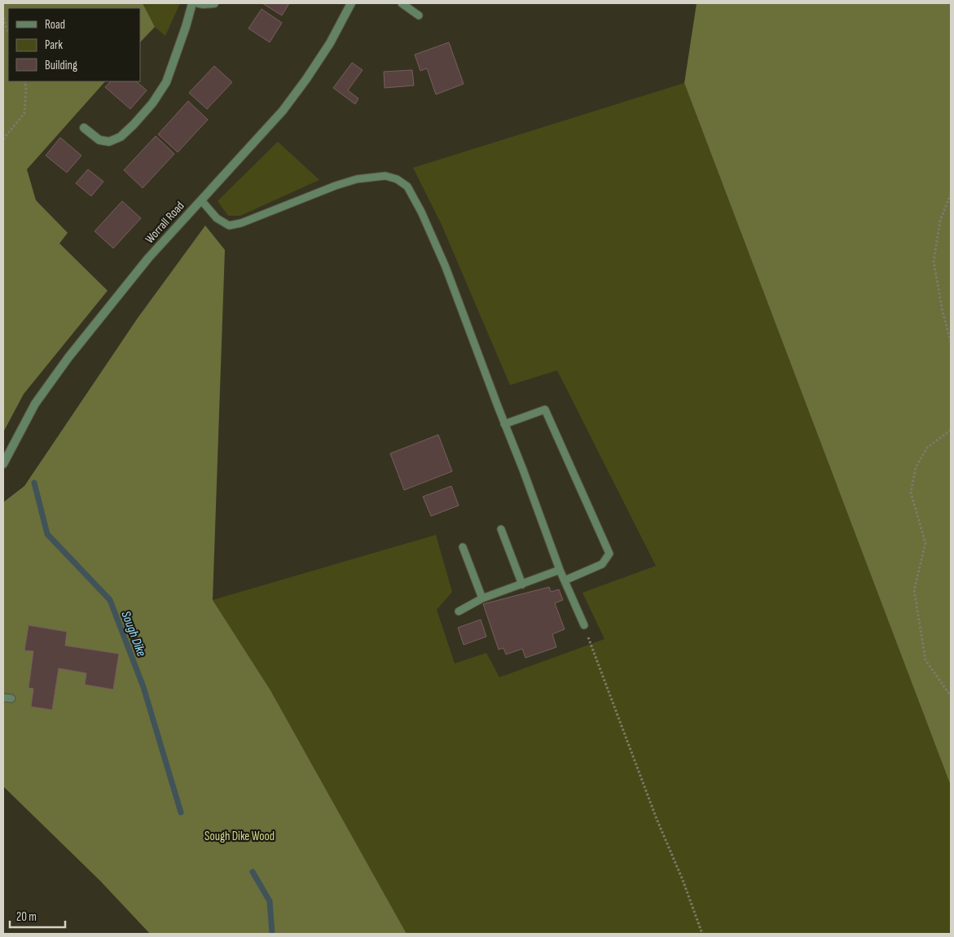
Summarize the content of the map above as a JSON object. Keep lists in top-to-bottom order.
{
  "streets": {
    "street": ["Worrall Road"]
  },
  "water": ["Sough Dike"],
  "parks": ["Sough Dike Wood"],
  "legend": ["Road", "Park", "Building"],
  "scale_bar": "20 m"
}
